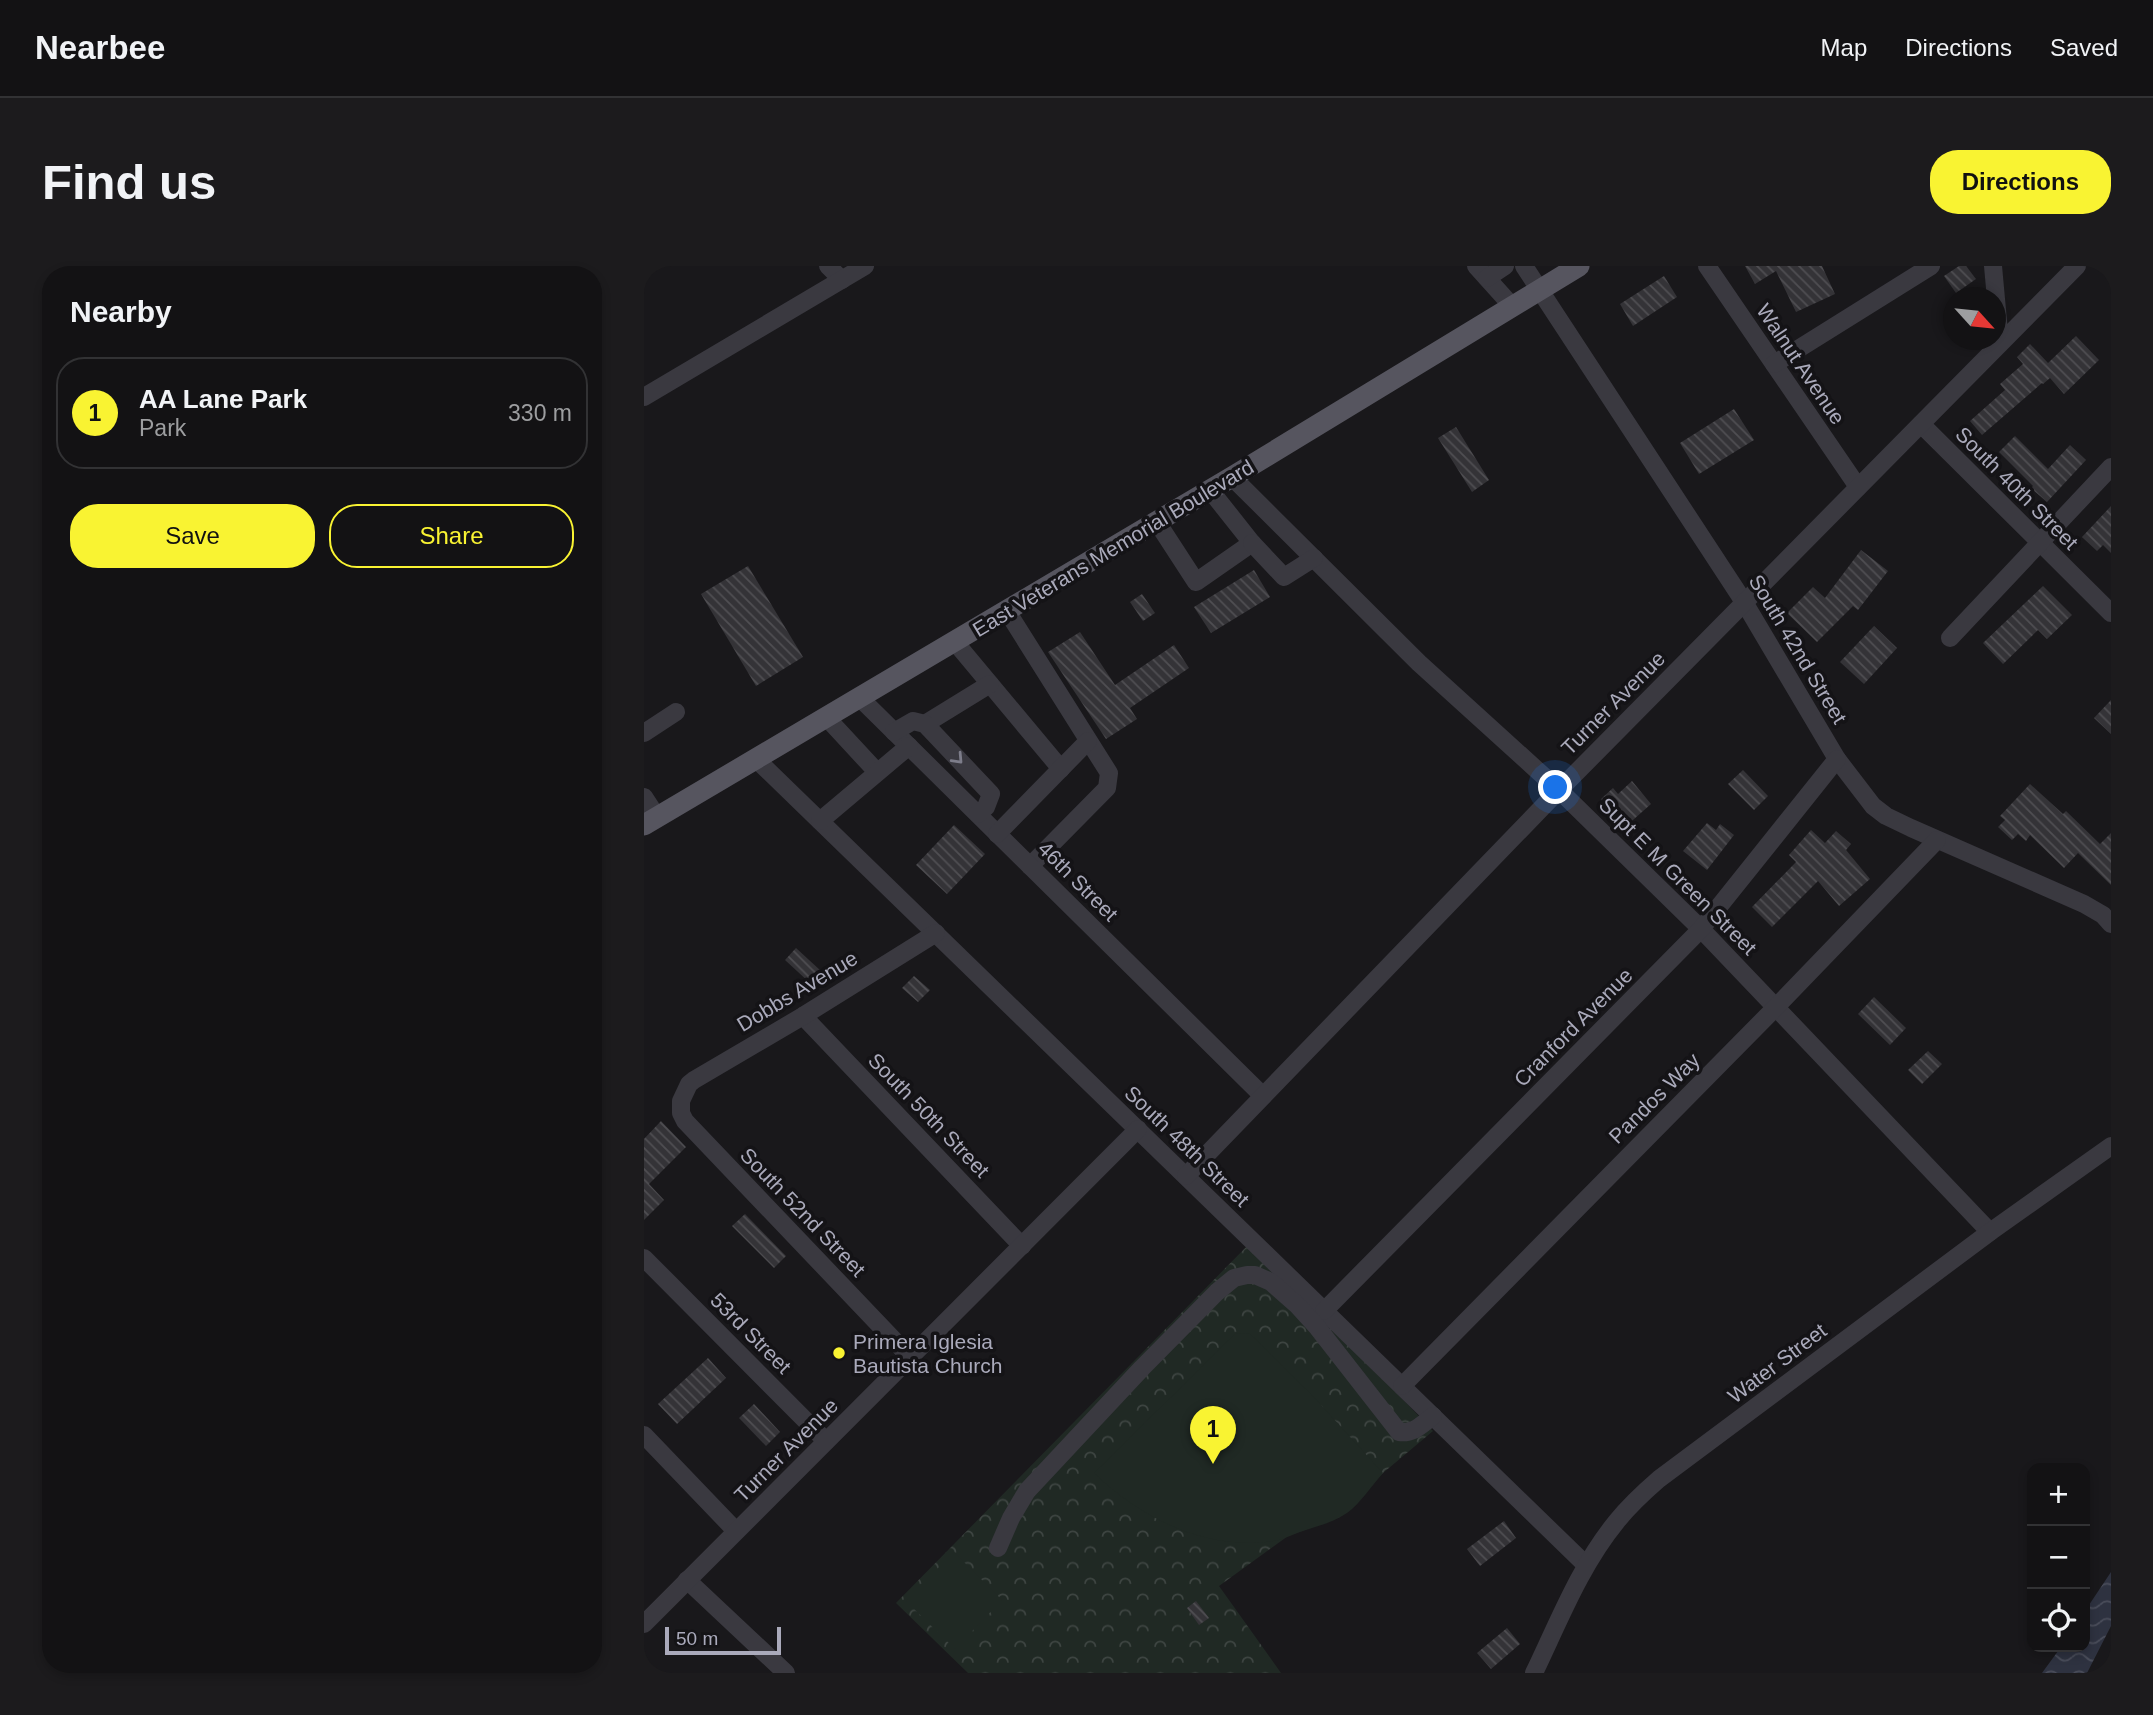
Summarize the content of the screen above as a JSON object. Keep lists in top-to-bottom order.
{
  "streets": {
    "main road": ["East Veterans Memorial Boulevard"],
    "street": [
      "Walnut Avenue",
      "South 40th Street",
      "South 42nd Street",
      "Turner Avenue",
      "Supt E M Green Street",
      "46th Street",
      "Dobbs Avenue",
      "Cranford Avenue",
      "Pandos Way",
      "South 50th Street",
      "South 48th Street",
      "South 52nd Street",
      "53rd Street",
      "Water Street"
    ]
  },
  "crossings": [
    ["Walnut Avenue", "Turner Avenue"],
    ["South 40th Street", "Turner Avenue"],
    ["East Veterans Memorial Boulevard", "South 42nd Street"],
    ["East Veterans Memorial Boulevard", "Supt E M Green Street"],
    ["East Veterans Memorial Boulevard", "46th Street"],
    ["East Veterans Memorial Boulevard", "South 48th Street"],
    ["South 42nd Street", "Turner Avenue"],
    ["South 42nd Street", "Cranford Avenue"],
    ["South 42nd Street", "Pandos Way"],
    ["Turner Avenue", "Supt E M Green Street"],
    ["Turner Avenue", "46th Street"],
    ["Turner Avenue", "South 50th Street"],
    ["Turner Avenue", "South 48th Street"],
    ["Turner Avenue", "South 52nd Street"],
    ["Turner Avenue", "53rd Street"],
    ["Supt E M Green Street", "Cranford Avenue"],
    ["Supt E M Green Street", "Pandos Way"],
    ["Supt E M Green Street", "Water Street"],
    ["Dobbs Avenue", "South 50th Street"],
    ["Dobbs Avenue", "South 48th Street"],
    ["Dobbs Avenue", "South 52nd Street"],
    ["Cranford Avenue", "South 48th Street"],
    ["Pandos Way", "South 48th Street"],
    ["South 48th Street", "Water Street"]
  ],
  "places": ["Primera Iglesia Bautista Church"],
  "scale_bar": "50 m",
  "north": "bottom right",
  "page": {
    "header": "Nearbee",
    "nav": ["Map", "Directions", "Saved"],
    "buttons": [
      "Directions",
      ["Save", "Share"]
    ],
    "title": "Find us",
    "heading": "Nearby",
    "list": [
      {
        "mark": "1",
        "name": "AA Lane Park",
        "note": "Park",
        "value": "330 m"
      }
    ],
    "pins": "1",
    "map_buttons": ["+", "−"],
    "scale": "50 m"
  }
}
